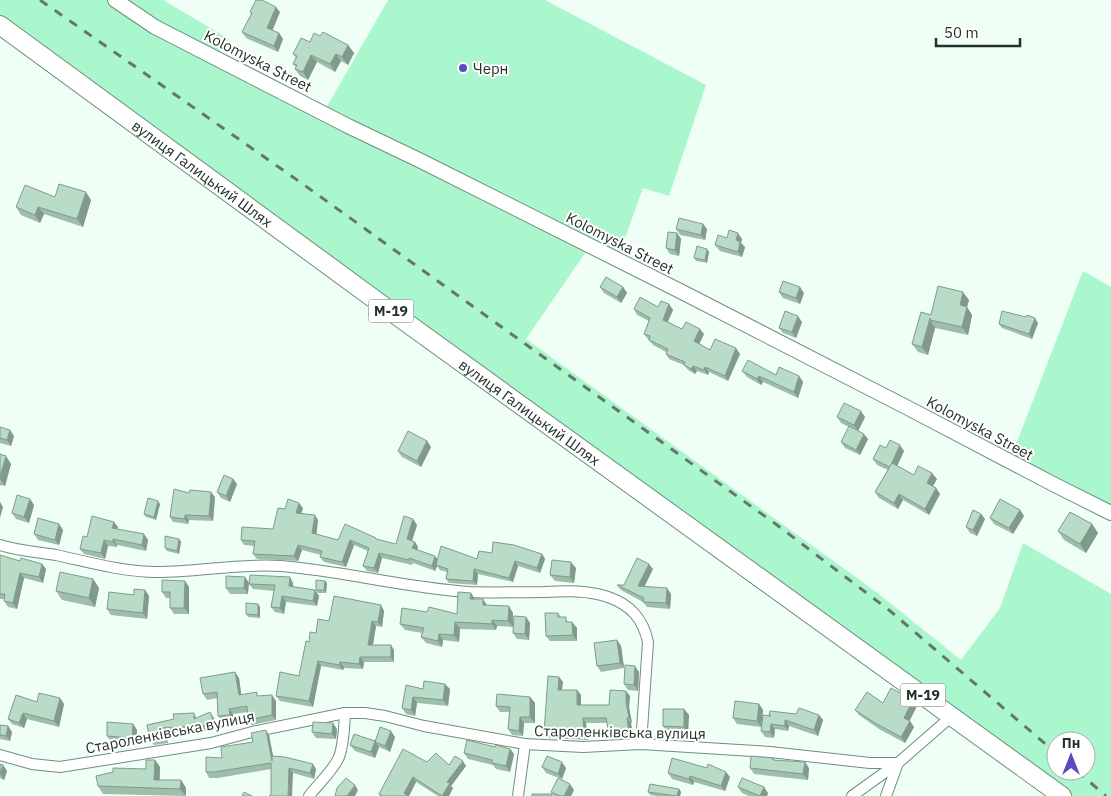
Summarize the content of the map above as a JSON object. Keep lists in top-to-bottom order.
{
  "streets": {
    "highway": ["вулиця Галицький Шлях", "М-19"],
    "street": ["Kolomyska Street", "Староленківська вулиця"]
  },
  "places": ["Черн"],
  "scale_bar": "50 m",
  "north": "top"
}
